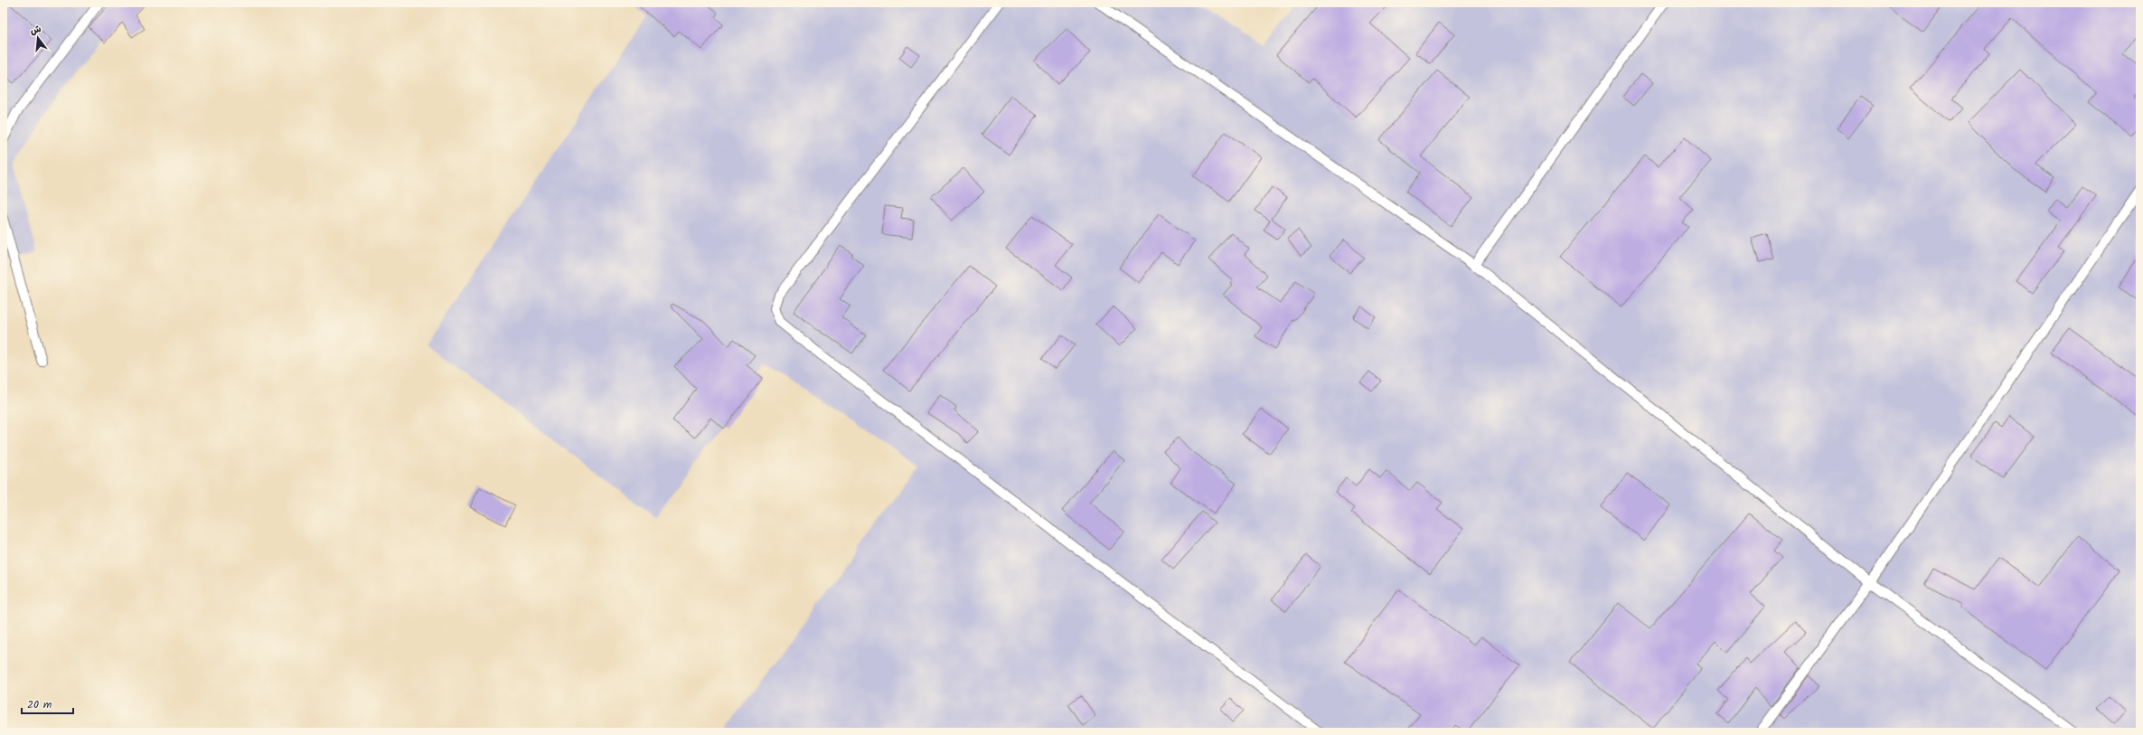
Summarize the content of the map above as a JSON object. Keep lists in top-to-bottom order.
{
  "scale_bar": "20 m",
  "north": "top"
}
